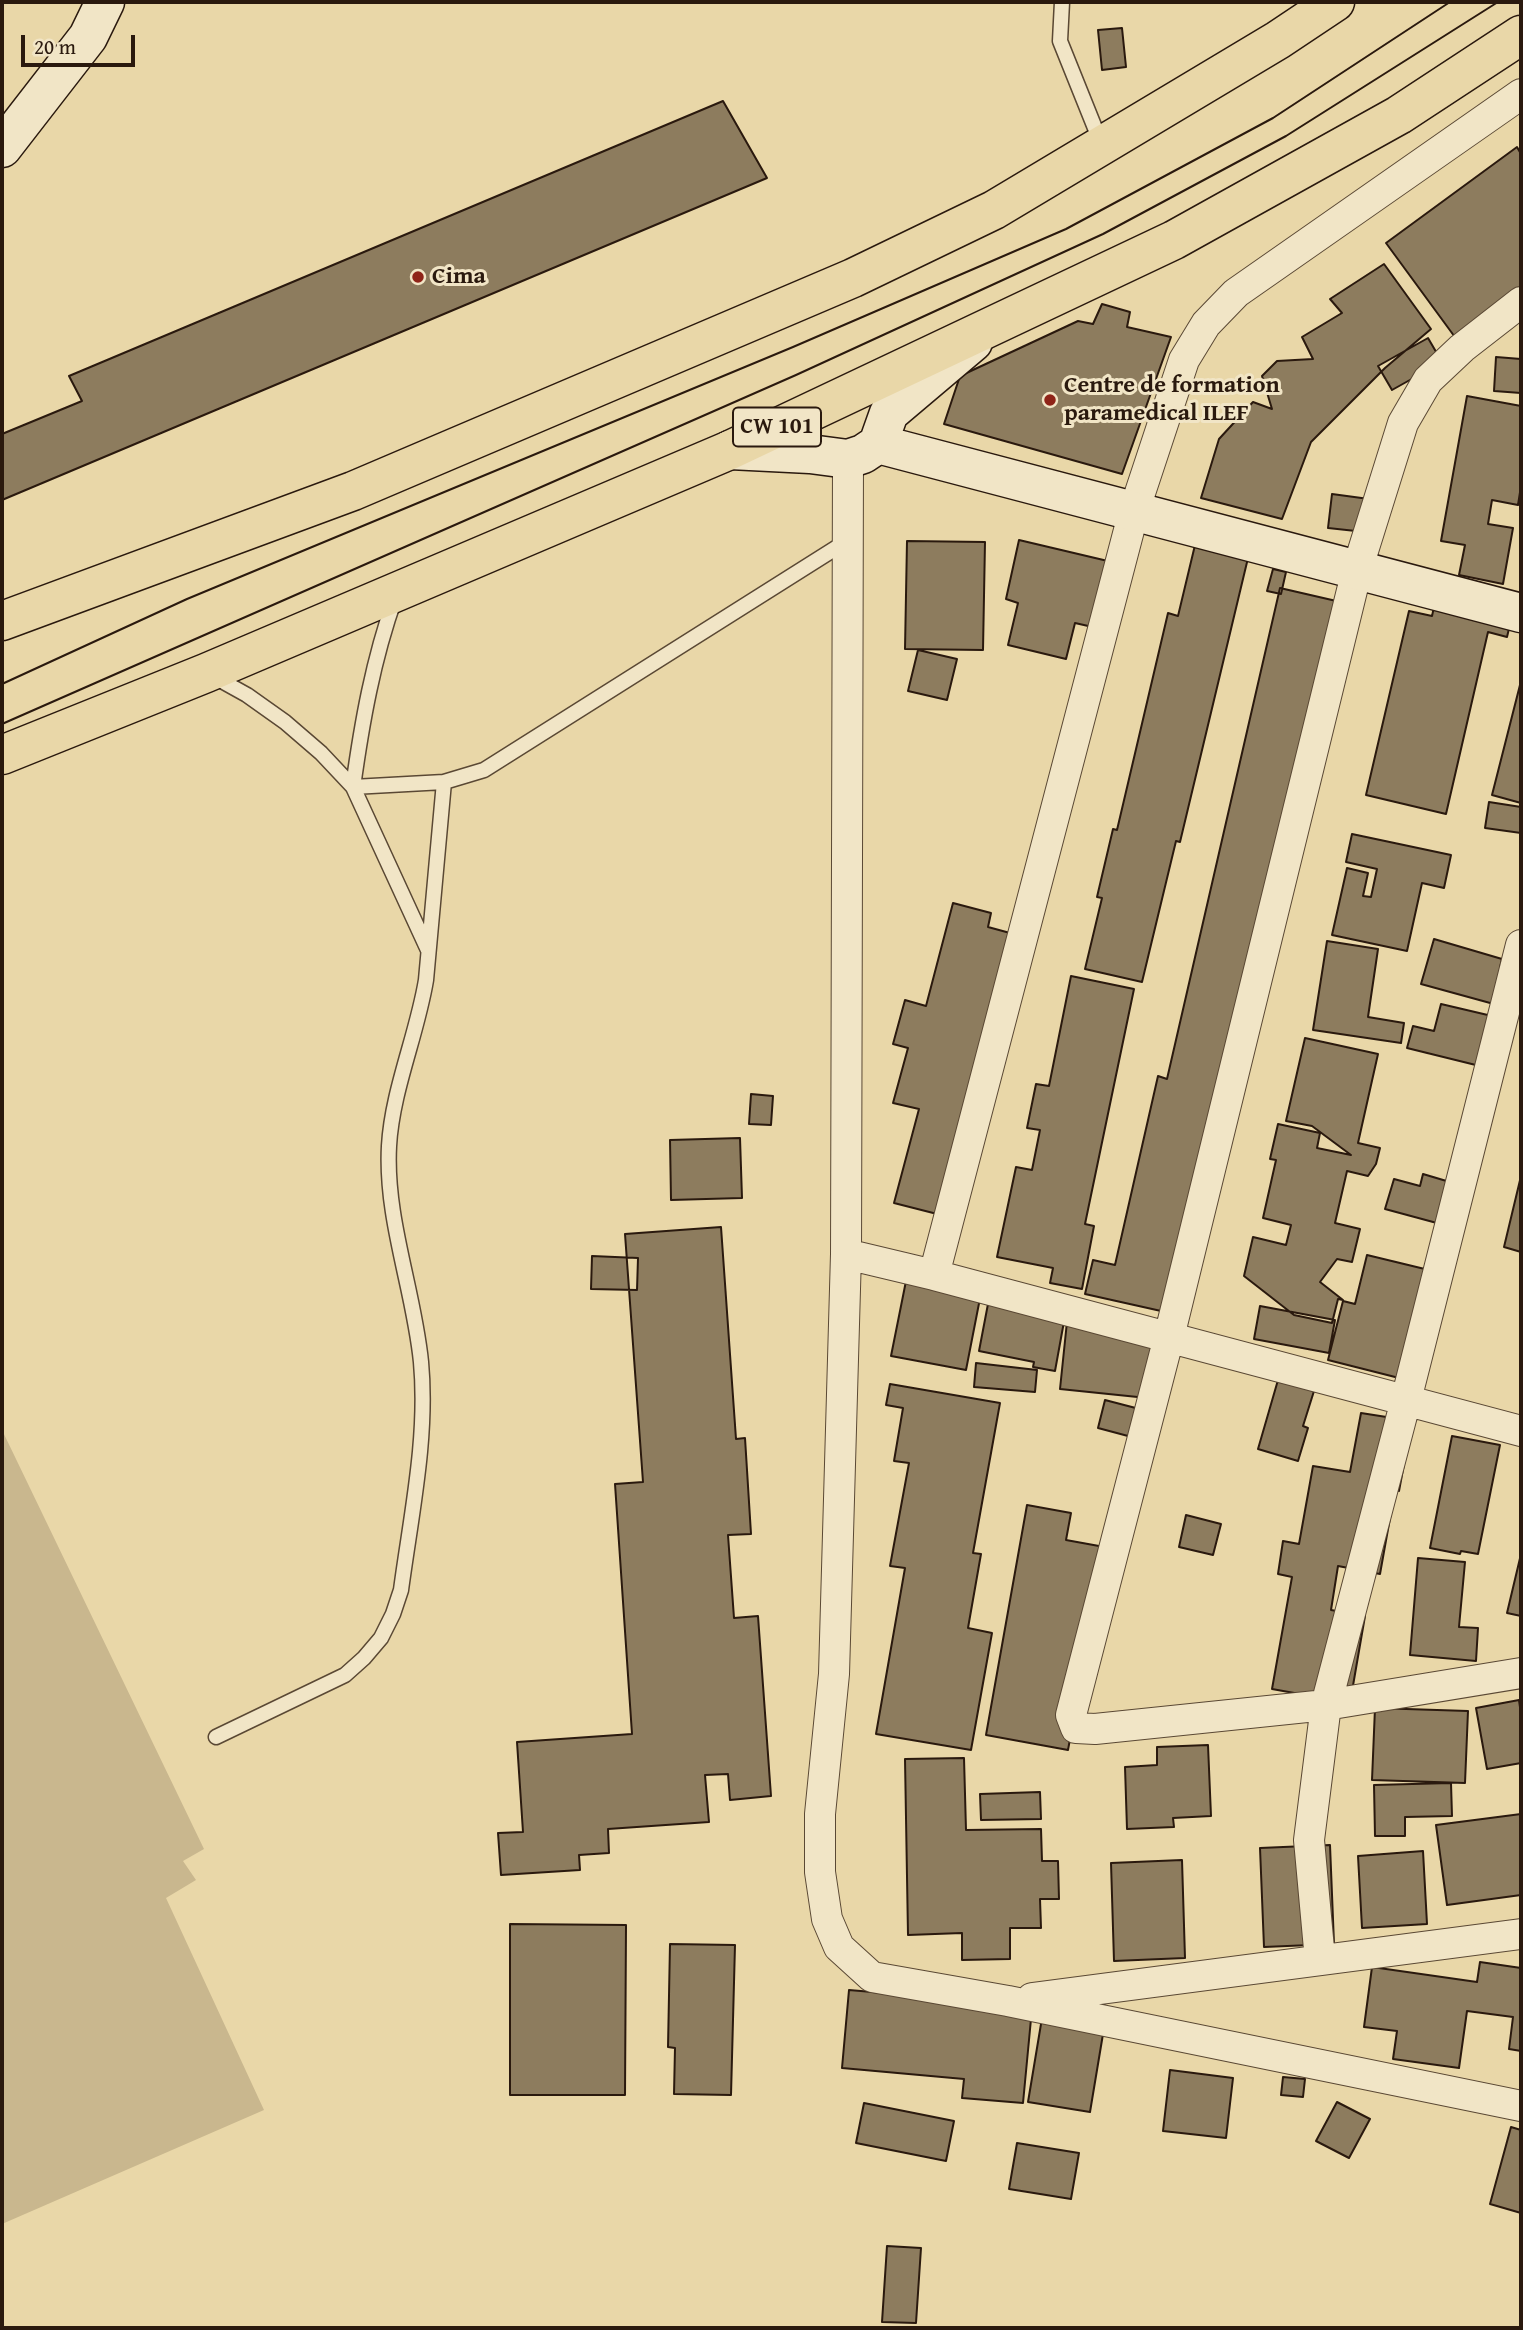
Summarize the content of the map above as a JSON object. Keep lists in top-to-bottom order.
{
  "streets": {
    "main road": ["CW 101"]
  },
  "places": ["Cima", "Centre de formation paramedical ILEF"],
  "scale_bar": "20 m"
}
